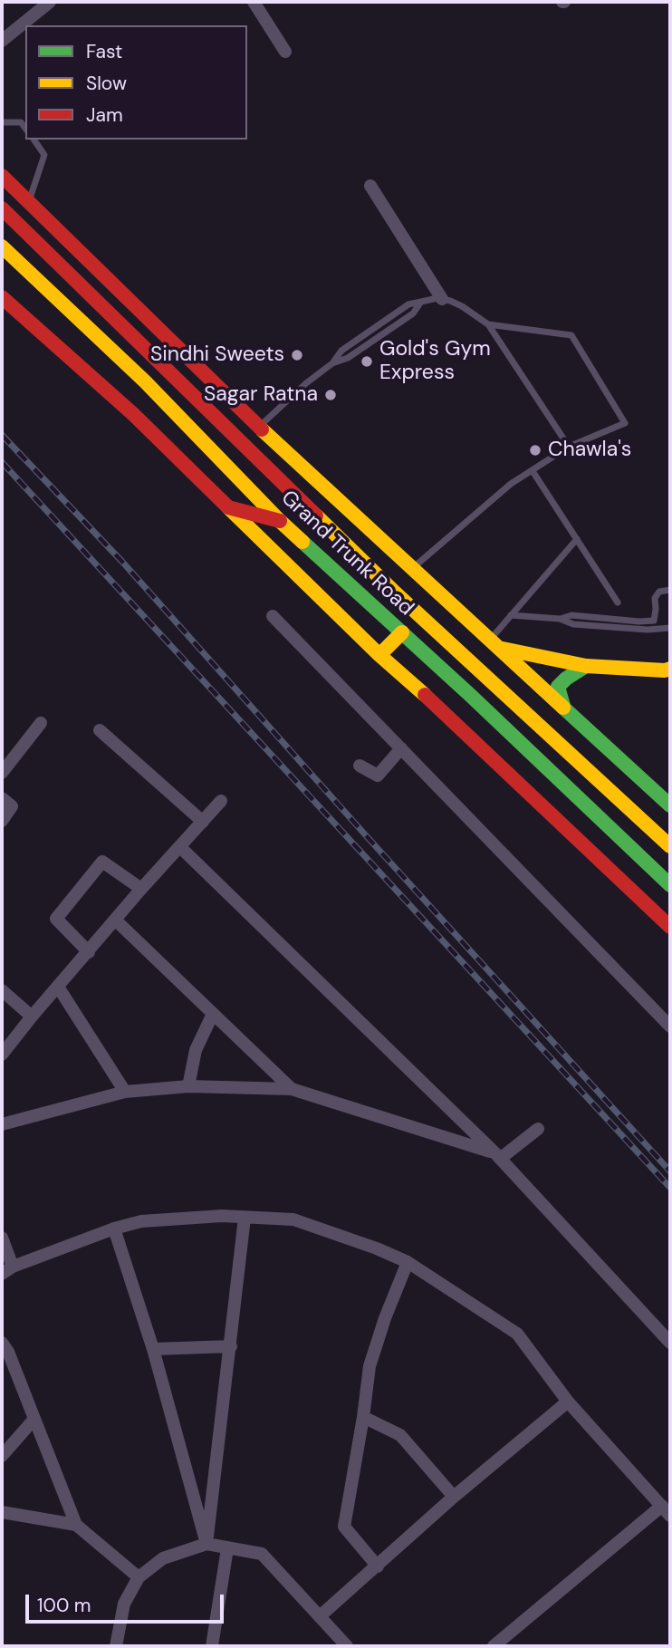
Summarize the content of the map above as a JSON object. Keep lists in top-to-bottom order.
{
  "streets": {
    "main road": ["Grand Trunk Road"]
  },
  "places": [
    "Sindhi Sweets",
    "Gold's Gym Express",
    "Sagar Ratna",
    "Chawla's"
  ],
  "legend": ["Fast", "Slow", "Jam"],
  "scale_bar": "100 m"
}
